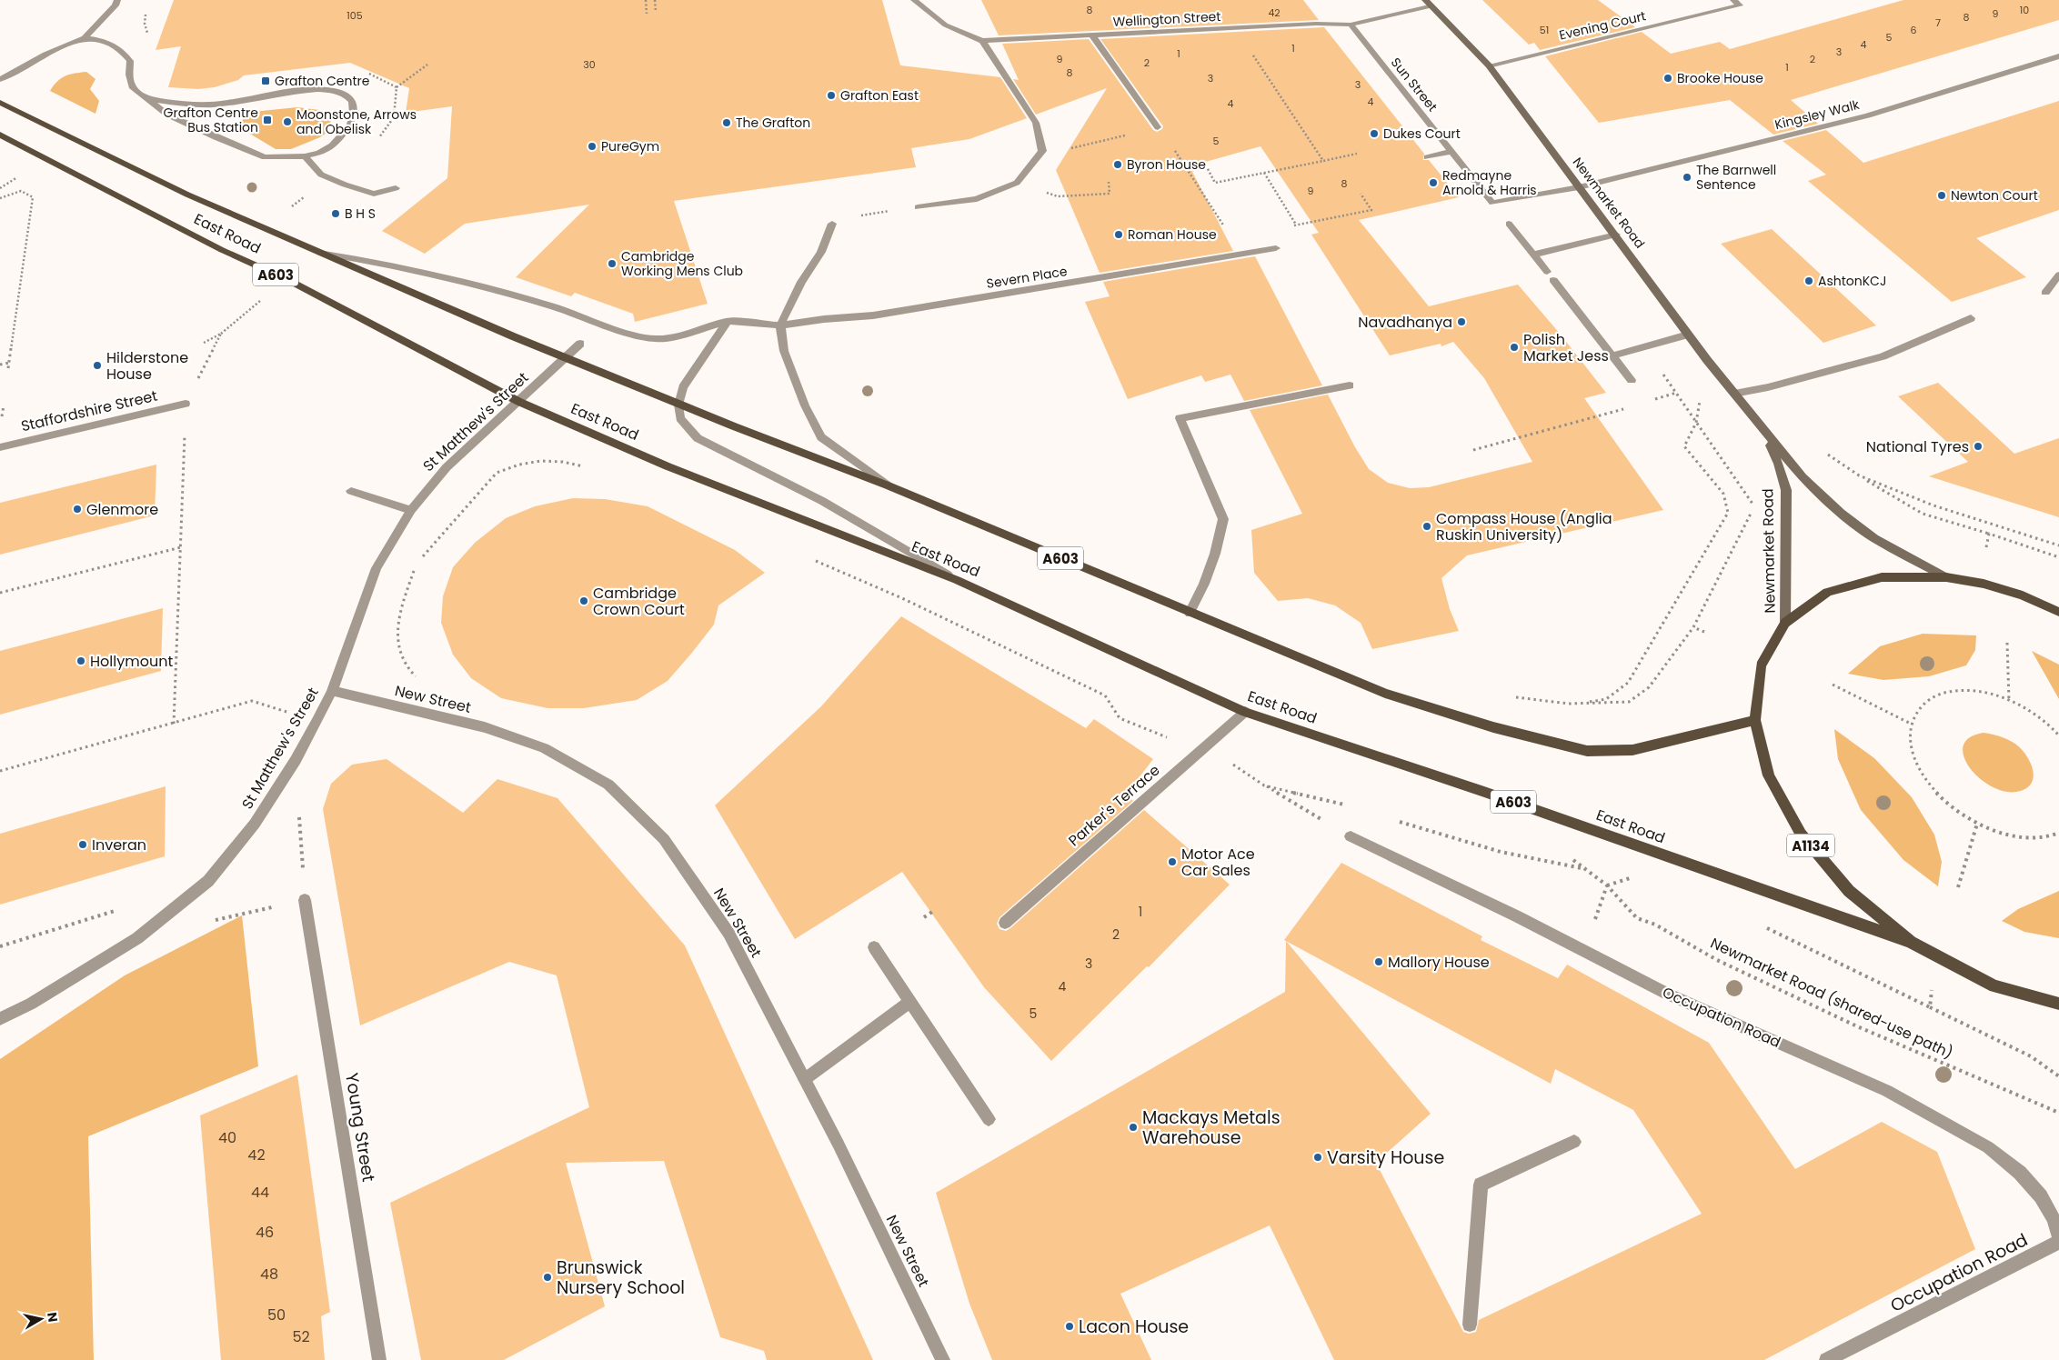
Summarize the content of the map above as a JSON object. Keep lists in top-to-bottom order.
{
  "streets": {
    "main road": [
      "Newmarket Road",
      "East Road",
      "A603",
      "A1134"
    ],
    "street": [
      "Wellington Street",
      "Evening Court",
      "Sun Street",
      "Kingsley Walk",
      "Severn Place",
      "Staffordshire Street",
      "St Matthew's Street",
      "New Street",
      "Parker's Terrace",
      "Occupation Road",
      "Young Street"
    ],
    "path": ["Newmarket Road (shared-use path)"]
  },
  "crossings": [
    ["Wellington Street", "Sun Street"],
    ["Wellington Street", "Newmarket Road"],
    ["Evening Court", "Newmarket Road"],
    ["Sun Street", "Kingsley Walk"],
    ["Kingsley Walk", "Newmarket Road"],
    ["Newmarket Road", "East Road"],
    ["East Road", "St Matthew's Street"],
    ["East Road", "Parker's Terrace"],
    ["St Matthew's Street", "New Street"]
  ],
  "places": {
    "other": [
      "Brooke House",
      "Grafton East",
      "Moonstone, Arrows and Obelisk",
      "The Grafton",
      "Dukes Court",
      "PureGym",
      "Byron House",
      "The Barnwell Sentence",
      "Redmayne Arnold & Harris",
      "Newton Court",
      "B H S",
      "Roman House",
      "Cambridge Working Mens Club",
      "AshtonKCJ",
      "Navadhanya",
      "Polish Market Jess",
      "Hilderstone House",
      "National Tyres",
      "Glenmore",
      "Compass House (Anglia Ruskin University)",
      "Cambridge Crown Court",
      "Hollymount",
      "Inveran",
      "Motor Ace Car Sales",
      "Mallory House",
      "Mackays Metals Warehouse",
      "Varsity House",
      "Brunswick Nursery School",
      "Lacon House"
    ],
    "transit": ["Grafton Centre", "Grafton Centre Bus Station"]
  },
  "house_numbers": [
    "8",
    "10",
    "42",
    "9",
    "105",
    "8",
    "7",
    "51",
    "6",
    "5",
    "4",
    "1",
    "3",
    "1",
    "9",
    "2",
    "2",
    "30",
    "1",
    "8",
    "3",
    "3",
    "4",
    "4",
    "5",
    "8",
    "9",
    "1",
    "2",
    "3",
    "4",
    "5",
    "40",
    "42",
    "44",
    "46",
    "48",
    "50",
    "52"
  ],
  "north": "right"
}
